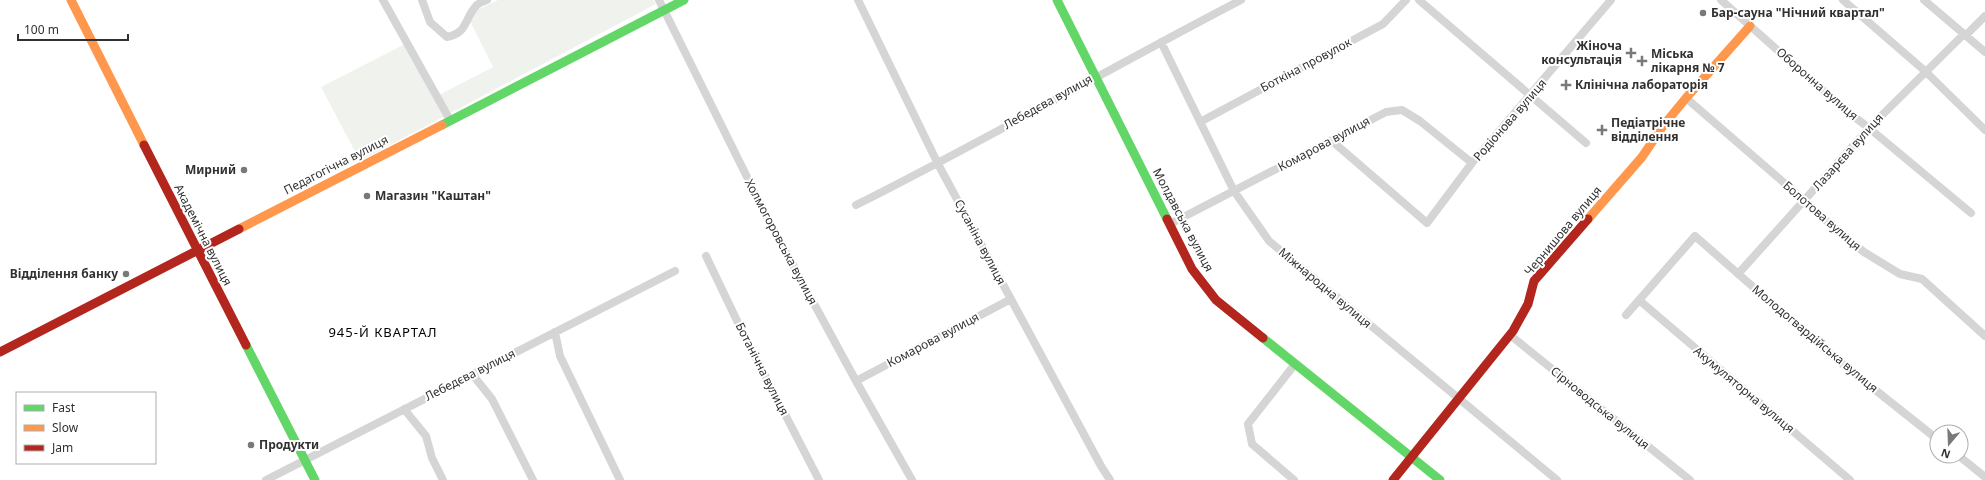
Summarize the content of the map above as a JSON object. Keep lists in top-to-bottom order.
{
  "streets": {
    "street": [
      "Боткіна провулок",
      "Оборонна вулиця",
      "Лебедєва вулиця",
      "Родіонова вулиця",
      "Комарова вулиця",
      "Лазарєва вулиця",
      "Педагогічна вулиця",
      "Болотова вулиця",
      "Молдавська вулиця",
      "Чернишова вулиця",
      "Академічна вулиця",
      "Холмогоровська вулиця",
      "Сусаніна вулиця",
      "Міжнародна вулиця",
      "Молодогвардійська вулиця",
      "Ботанічна вулиця",
      "Акумуляторна вулиця",
      "Сірноводська вулиця"
    ]
  },
  "crossings": [
    ["Боткіна провулок", "Міжнародна вулиця"],
    ["Оборонна вулиця", "Лазарєва вулиця"],
    ["Оборонна вулиця", "Чернишова вулиця"],
    ["Лебедєва вулиця", "Молдавська вулиця"],
    ["Лебедєва вулиця", "Академічна вулиця"],
    ["Лебедєва вулиця", "Сусаніна вулиця"],
    ["Лебедєва вулиця", "Міжнародна вулиця"],
    ["Родіонова вулиця", "Комарова вулиця"],
    ["Комарова вулиця", "Молдавська вулиця"],
    ["Комарова вулиця", "Холмогоровська вулиця"],
    ["Комарова вулиця", "Сусаніна вулиця"],
    ["Комарова вулиця", "Міжнародна вулиця"],
    ["Лазарєва вулиця", "Болотова вулиця"],
    ["Лазарєва вулиця", "Молодогвардійська вулиця"],
    ["Педагогічна вулиця", "Академічна вулиця"],
    ["Педагогічна вулиця", "Холмогоровська вулиця"],
    ["Болотова вулиця", "Чернишова вулиця"],
    ["Молдавська вулиця", "Чернишова вулиця"],
    ["Чернишова вулиця", "Міжнародна вулиця"],
    ["Чернишова вулиця", "Сірноводська вулиця"],
    ["Молодогвардійська вулиця", "Акумуляторна вулиця"]
  ],
  "districts": ["945-Й КВАРТАЛ"],
  "places": {
    "other": [
      "Бар-сауна \"Нічний квартал\"",
      "Мирний",
      "Магазин \"Каштан\"",
      "Відділення банку",
      "Продукти"
    ],
    "health": [
      "Жіноча консультація",
      "Міська лікарня № 7",
      "Клінічна лабораторія",
      "Педіатрічне відділення"
    ]
  },
  "legend": ["Fast", "Slow", "Jam"],
  "scale_bar": "100 m",
  "north": "bottom"
}
